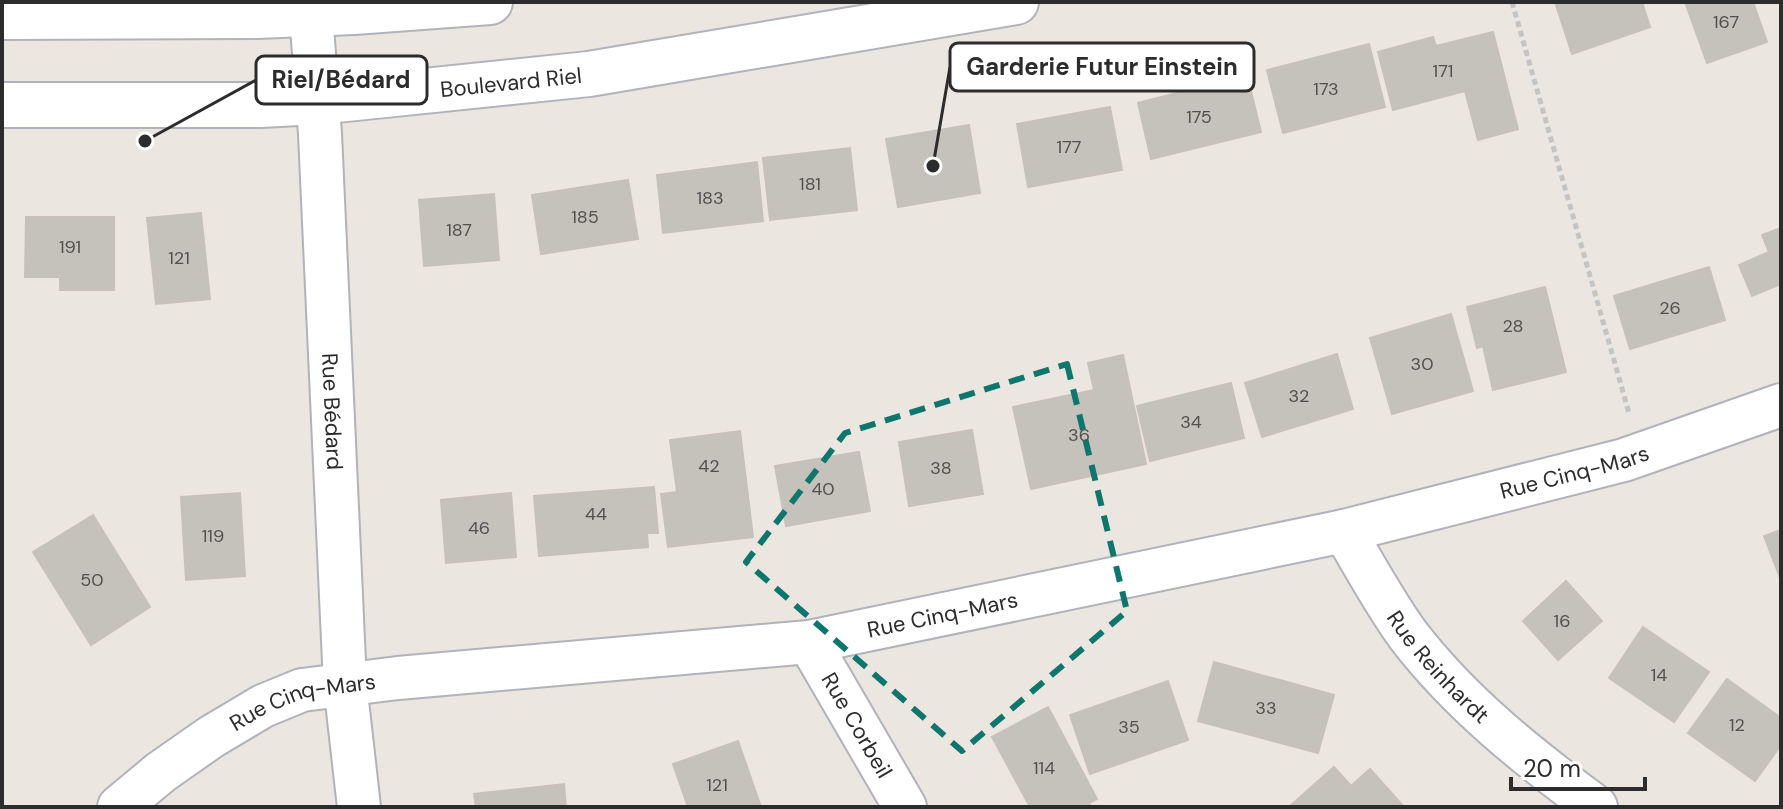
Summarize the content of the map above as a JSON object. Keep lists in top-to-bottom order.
{
  "streets": {
    "street": [
      "Boulevard Riel",
      "Rue Bédard",
      "Rue Cinq-Mars",
      "Rue Reinhardt",
      "Rue Corbeil"
    ]
  },
  "crossings": [
    ["Boulevard Riel", "Rue Bédard"],
    ["Rue Bédard", "Rue Cinq-Mars"],
    ["Rue Cinq-Mars", "Rue Reinhardt"],
    ["Rue Cinq-Mars", "Rue Corbeil"]
  ],
  "places": ["Riel/Bédard", "Garderie Futur Einstein"],
  "house_numbers": [
    "167",
    "171",
    "173",
    "175",
    "177",
    "181",
    "183",
    "185",
    "187",
    "191",
    "121",
    "26",
    "28",
    "30",
    "32",
    "34",
    "36",
    "42",
    "38",
    "40",
    "44",
    "46",
    "119",
    "50",
    "16",
    "14",
    "33",
    "12",
    "35",
    "114",
    "121"
  ],
  "scale_bar": "20 m"
}
